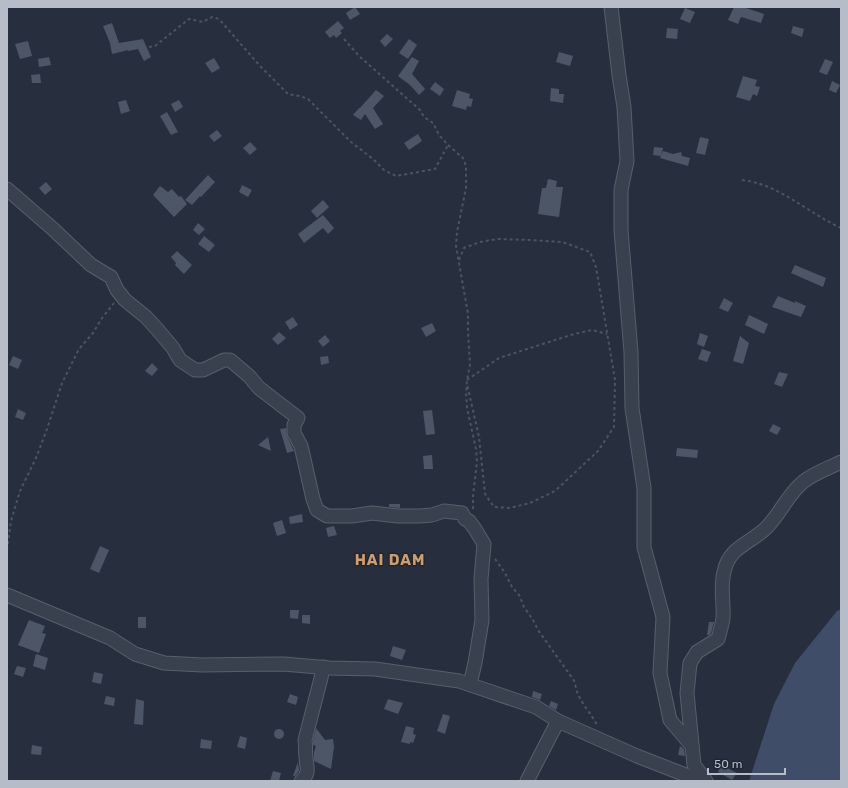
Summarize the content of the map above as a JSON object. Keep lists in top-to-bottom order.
{
  "districts": ["HAI DAM"],
  "scale_bar": "50 m"
}
